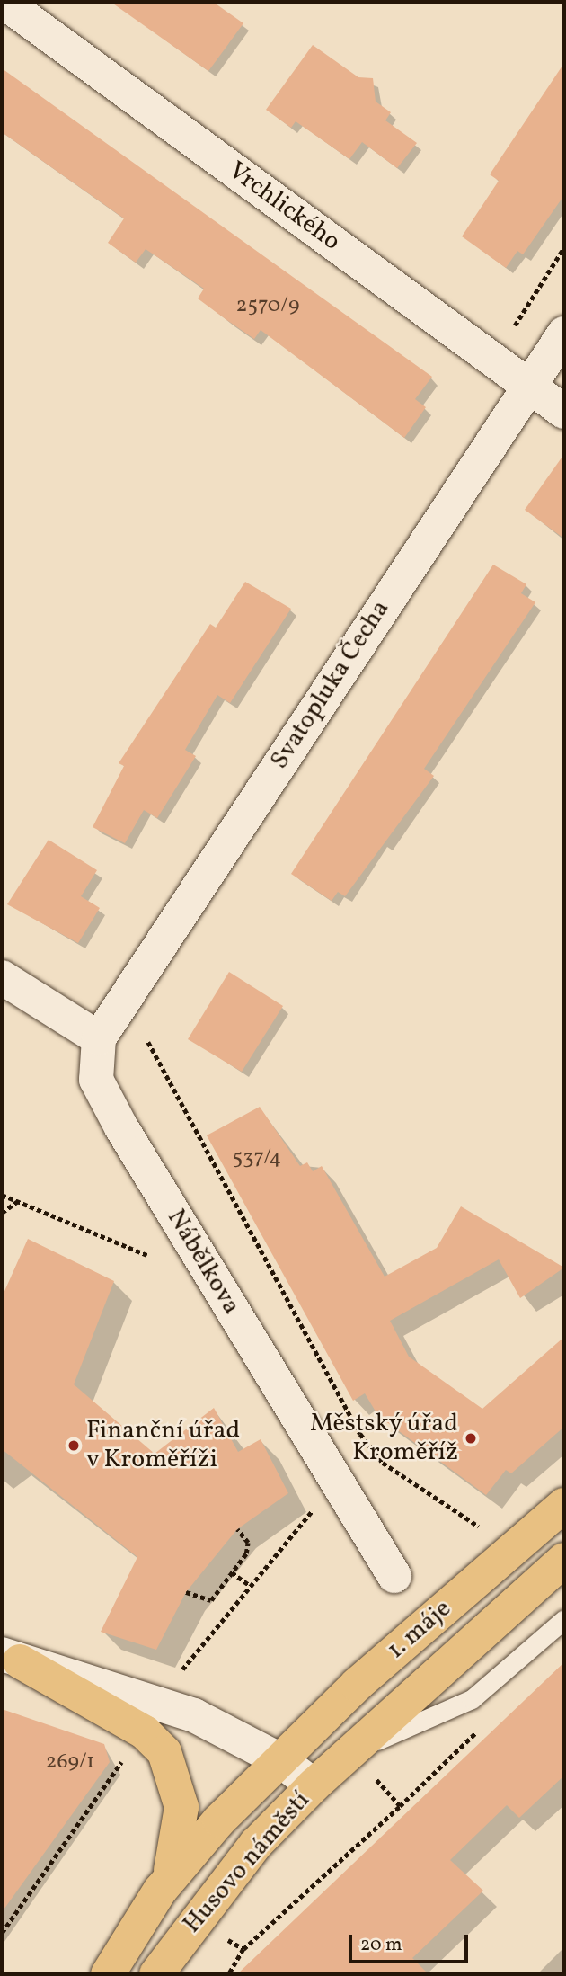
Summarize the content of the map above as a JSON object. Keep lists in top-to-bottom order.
{
  "streets": {
    "main road": ["1. máje", "Husovo náměstí"],
    "street": ["Vrchlického", "Svatopluka Čecha", "Nábělkova"]
  },
  "crossings": [
    ["Vrchlického", "Svatopluka Čecha"],
    ["Svatopluka Čecha", "Nábělkova"],
    ["1. máje", "Husovo náměstí"]
  ],
  "places": ["Městský úřad Kroměříž", "Finanční úřad v Kroměříži"],
  "house_numbers": ["2570/9", "537/4", "269/1"],
  "scale_bar": "20 m"
}
